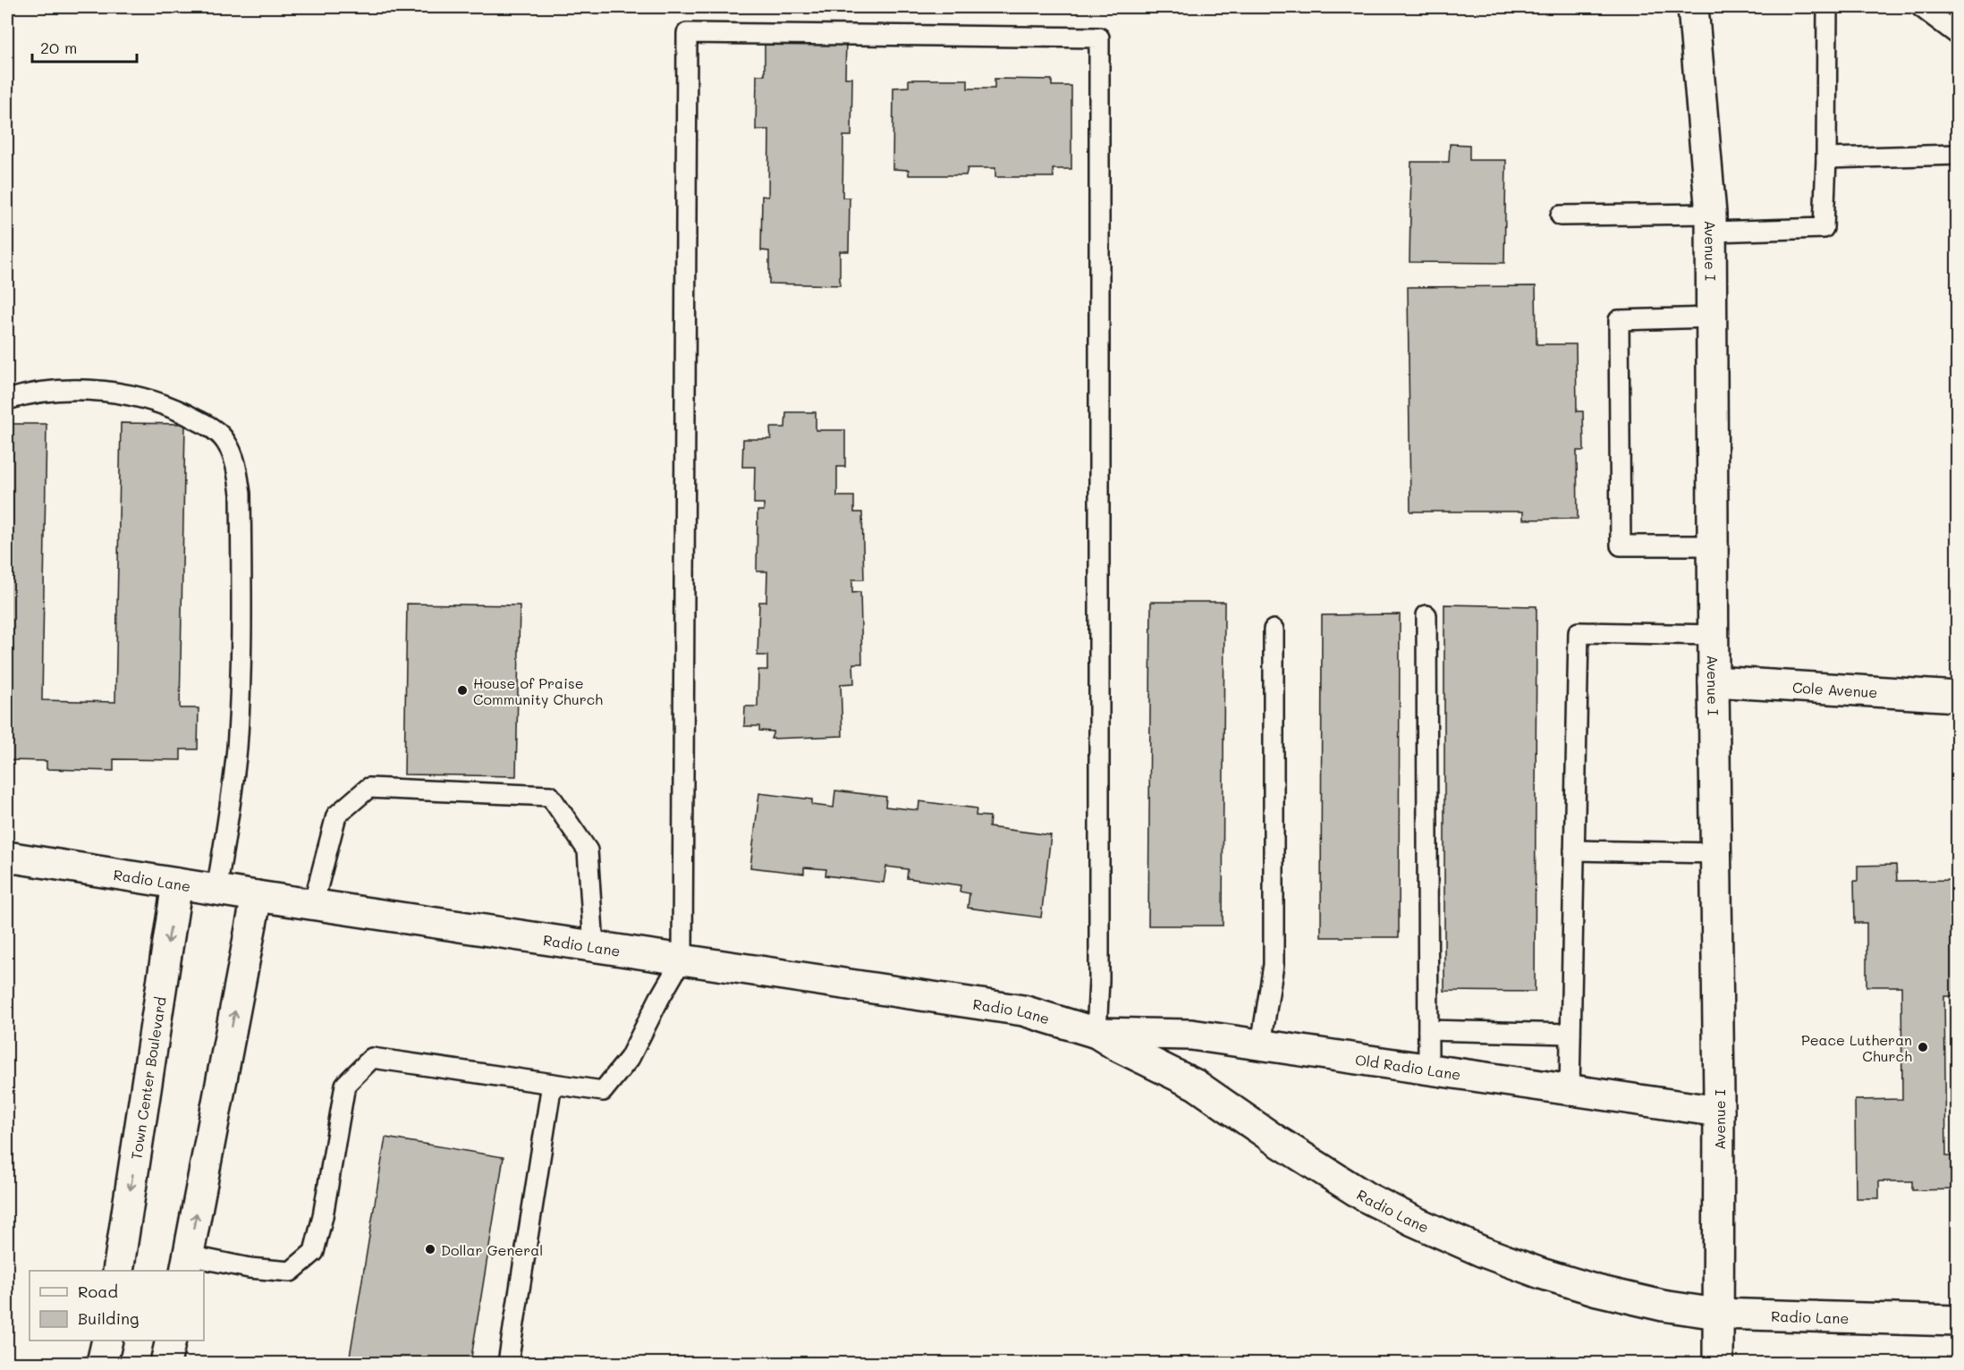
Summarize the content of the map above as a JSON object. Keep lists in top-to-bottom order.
{
  "streets": {
    "street": [
      "Avenue I",
      "Cole Avenue",
      "Radio Lane",
      "Old Radio Lane",
      "Town Center Boulevard"
    ]
  },
  "crossings": [
    ["Avenue I", "Cole Avenue"],
    ["Avenue I", "Radio Lane"],
    ["Avenue I", "Old Radio Lane"],
    ["Radio Lane", "Old Radio Lane"],
    ["Radio Lane", "Town Center Boulevard"]
  ],
  "places": ["House of Praise Community Church", "Peace Lutheran Church", "Dollar General"],
  "legend": ["Road", "Building"],
  "scale_bar": "20 m"
}
